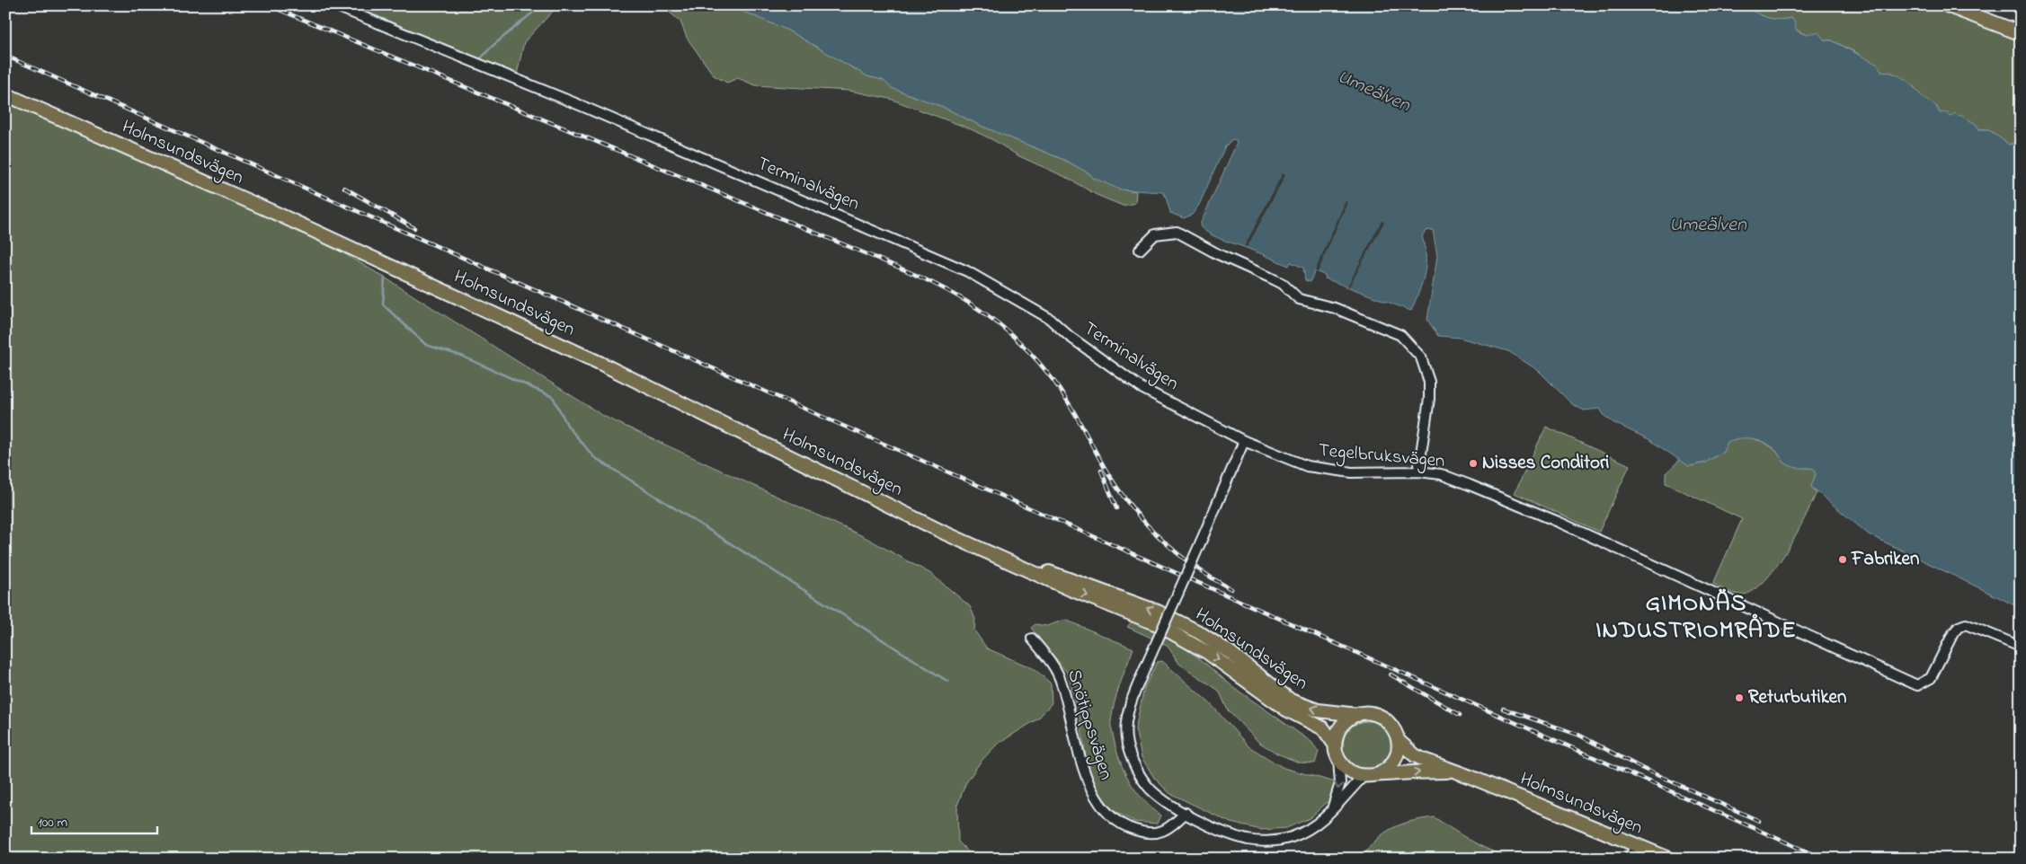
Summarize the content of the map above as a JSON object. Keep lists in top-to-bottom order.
{
  "streets": {
    "main road": ["Holmsundsvägen"],
    "street": ["Terminalvägen", "Tegelbruksvägen", "Snötippsvägen"]
  },
  "crossings": [
    ["Terminalvägen", "Tegelbruksvägen"]
  ],
  "districts": ["GIMONÄS INDUSTRIOMRÅDE"],
  "water": ["Umeälven"],
  "places": ["Nisses Conditori", "Fabriken", "Returbutiken"],
  "scale_bar": "100 m"
}
